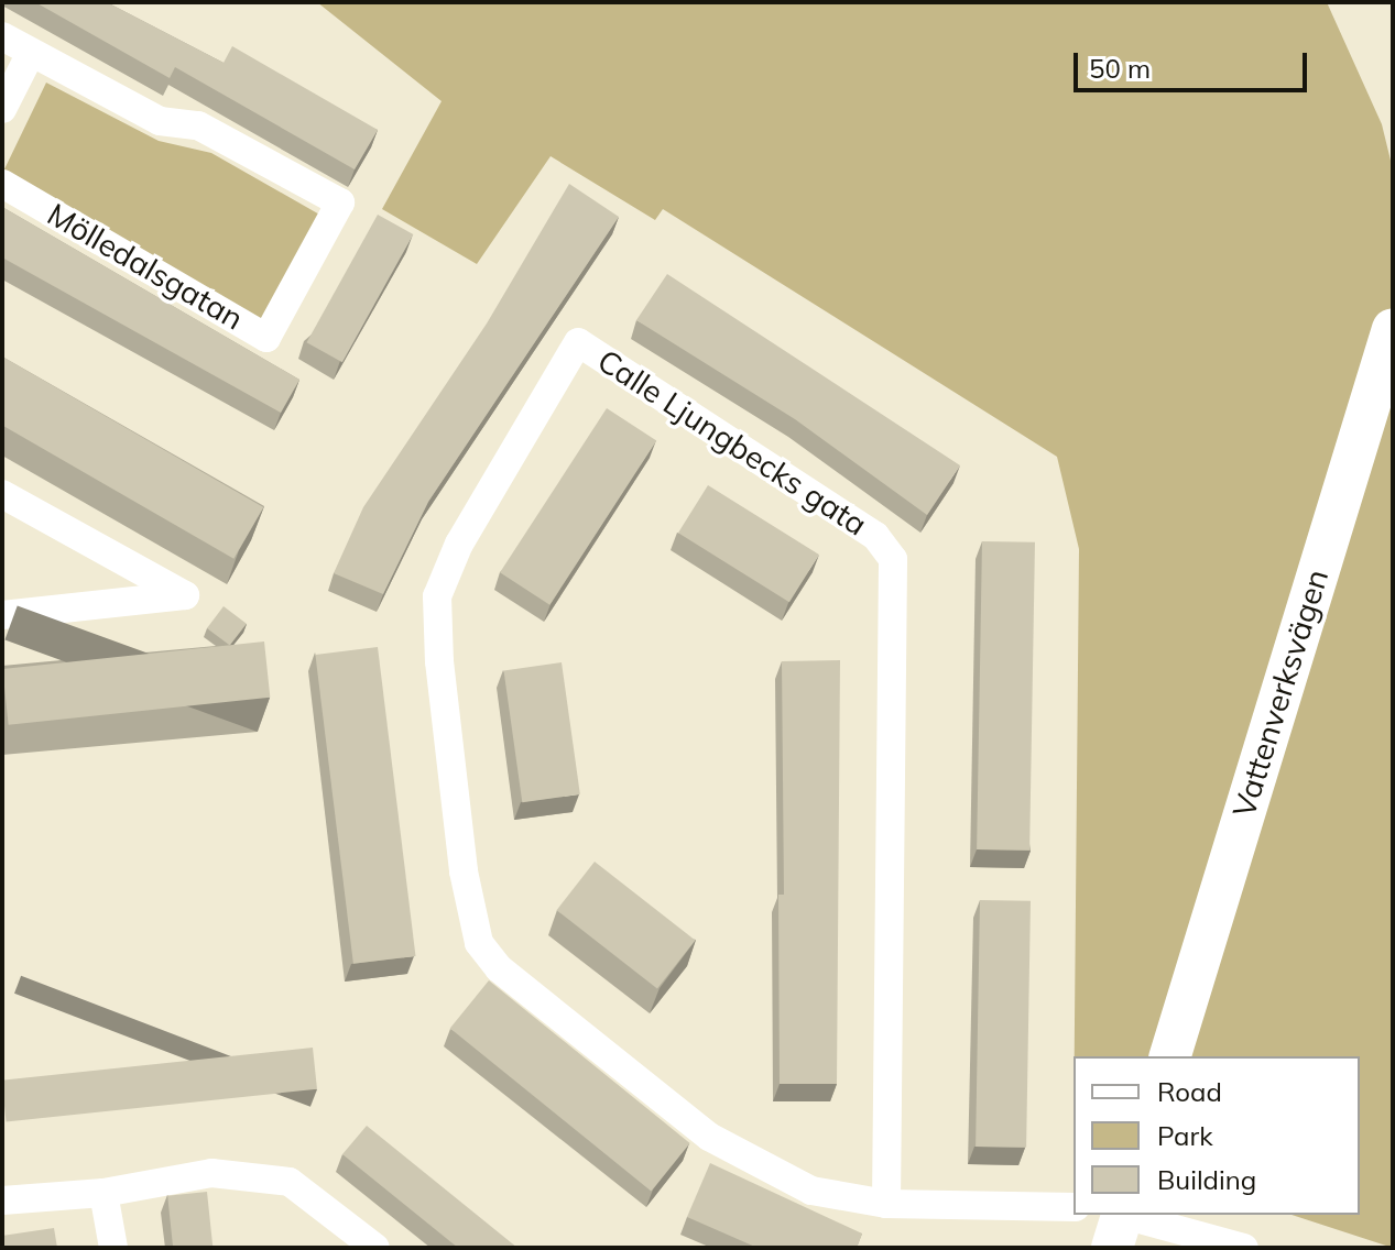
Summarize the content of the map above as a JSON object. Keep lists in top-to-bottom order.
{
  "streets": {
    "street": ["Mölledalsgatan", "Calle Ljungbecks gata", "Vattenverksvägen"]
  },
  "legend": ["Road", "Park", "Building"],
  "scale_bar": "50 m"
}
